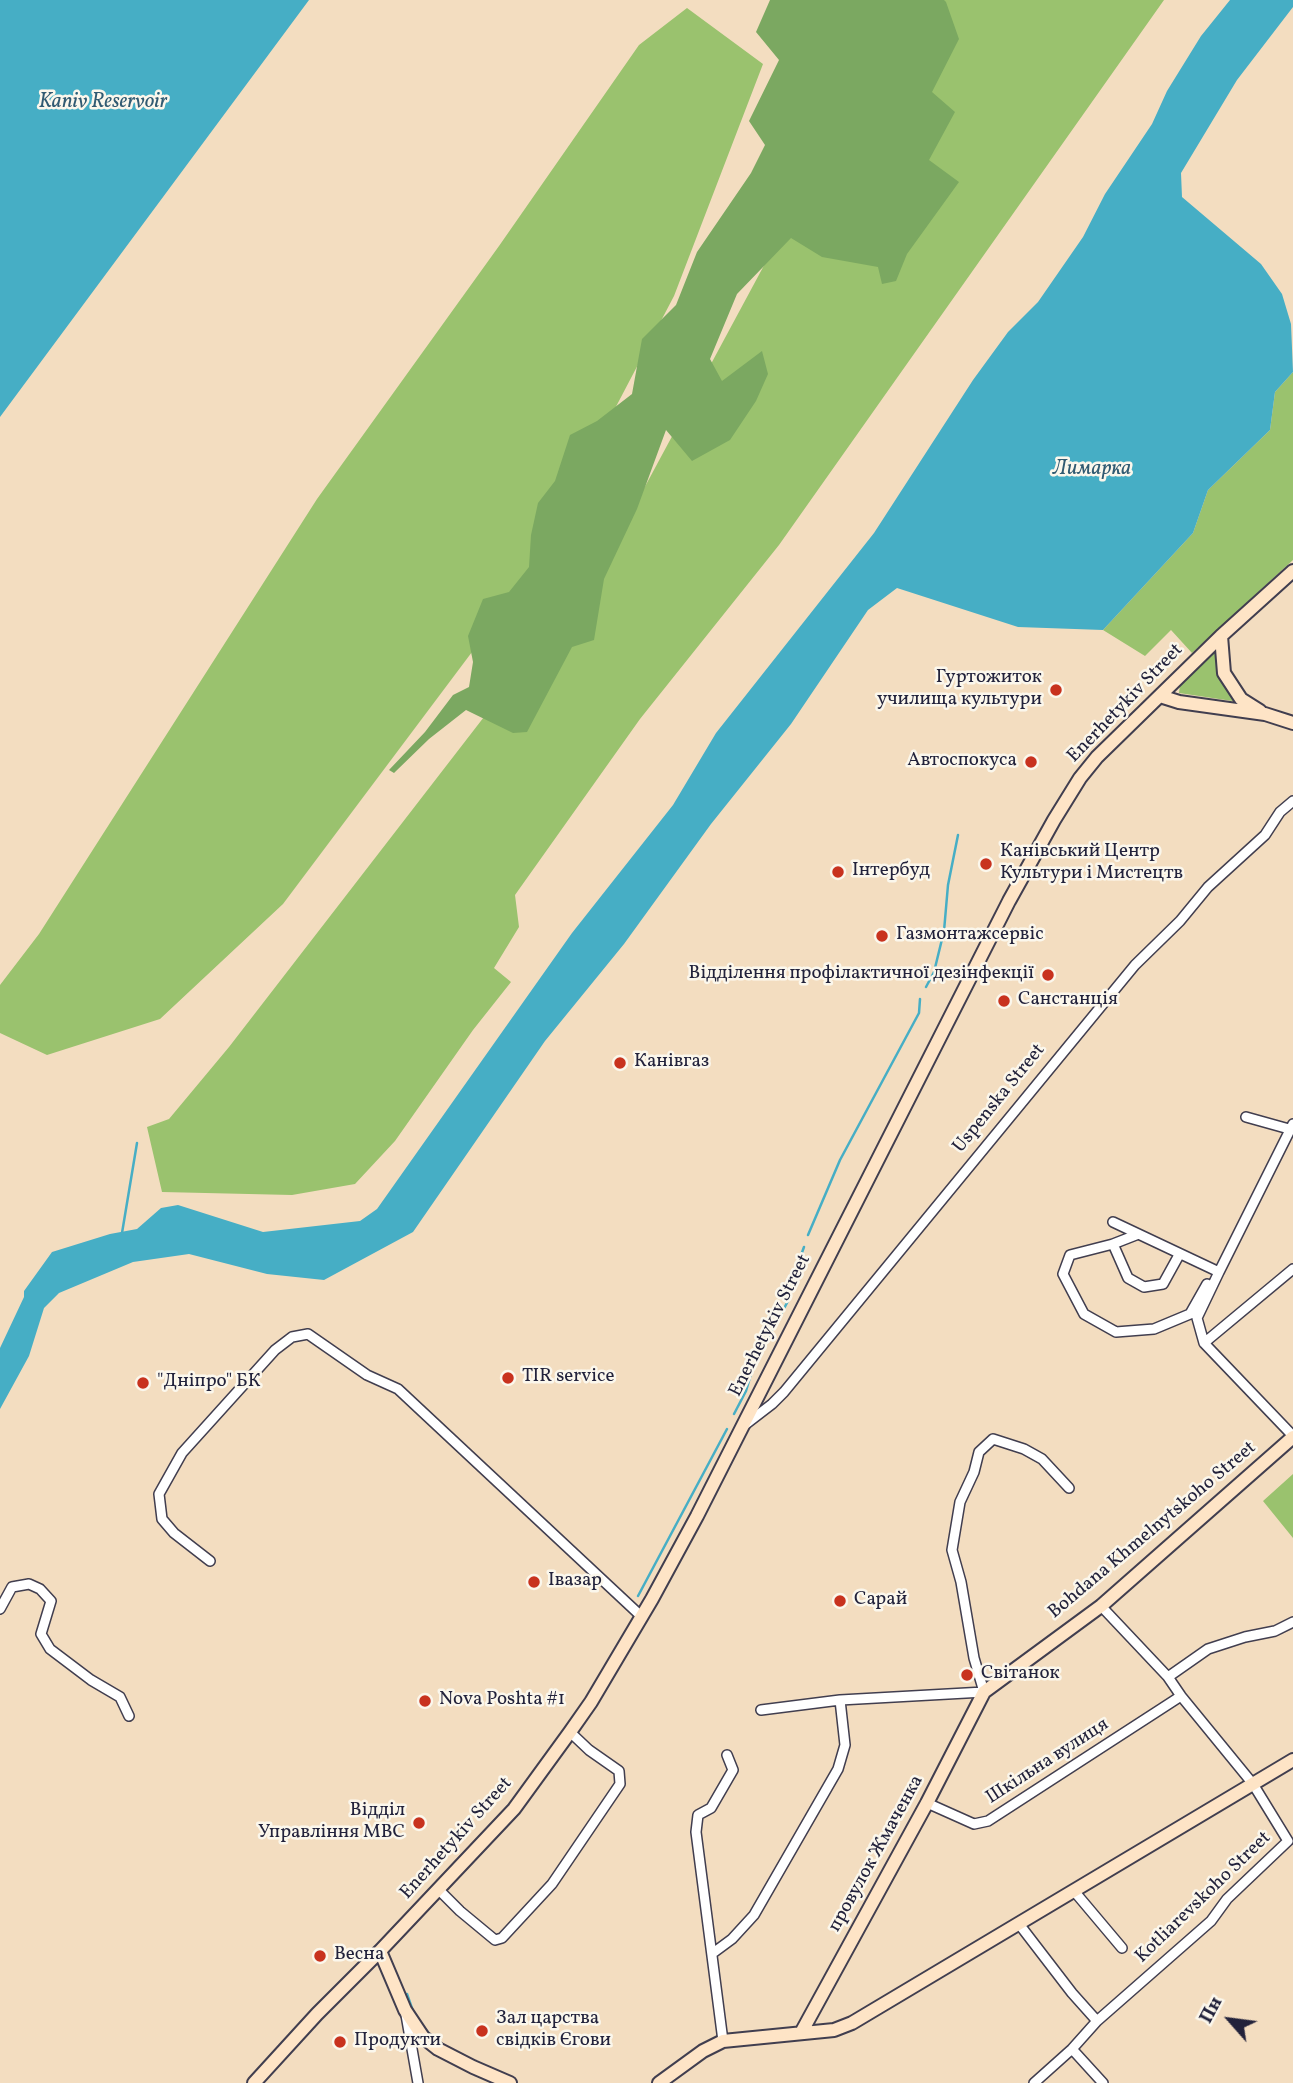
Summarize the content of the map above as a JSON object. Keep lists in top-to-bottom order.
{
  "streets": {
    "street": [
      "Enerhetykiv Street",
      "Uspenska Street",
      "Bohdana Khmelnytskoho Street",
      "Шкільна вулиця",
      "провулок Жмаченка",
      "Kotliarevskoho Street"
    ]
  },
  "crossings": [
    ["Enerhetykiv Street", "Uspenska Street"],
    ["Bohdana Khmelnytskoho Street", "провулок Жмаченка"],
    ["Шкільна вулиця", "провулок Жмаченка"]
  ],
  "water": ["Kaniv Reservoir", "Лимарка"],
  "places": [
    "Гуртожиток училища культури",
    "Автоспокуса",
    "Канівський Центр Культури і Мистецтв",
    "Інтербуд",
    "Газмонтажсервіс",
    "Відділення профілактичної дезінфекції",
    "Санстанція",
    "Канівгаз",
    "TIR service",
    "\"Дніпро\" БК",
    "Івазар",
    "Сарай",
    "Світанок",
    "Nova Poshta #1",
    "Відділ Управління МВС",
    "Весна",
    "Зал царства свідків Єгови",
    "Продукти"
  ],
  "north": "top left"
}
